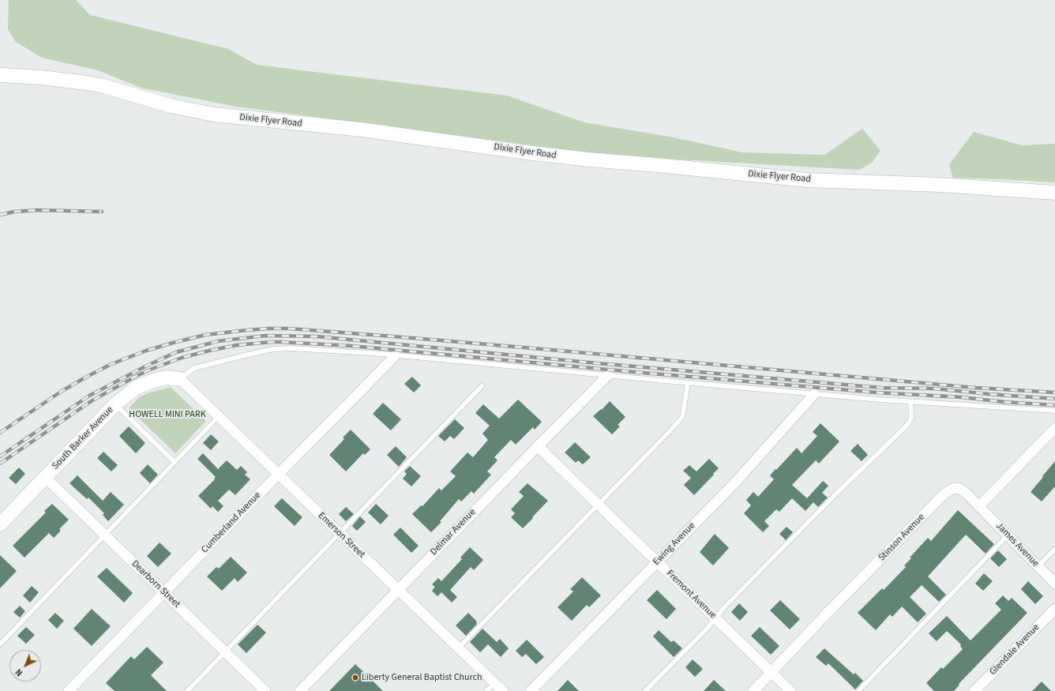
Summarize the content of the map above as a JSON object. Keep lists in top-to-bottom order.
{
  "streets": {
    "street": [
      "Dixie Flyer Road",
      "South Barker Avenue",
      "Cumberland Avenue",
      "Delmar Avenue",
      "Emerson Street",
      "Stinson Avenue",
      "Ewing Avenue",
      "James Avenue",
      "Dearborn Street",
      "Fremont Avenue",
      "Glendale Avenue"
    ]
  },
  "crossings": [
    ["South Barker Avenue", "Emerson Street"],
    ["South Barker Avenue", "Dearborn Street"],
    ["Cumberland Avenue", "Emerson Street"],
    ["Cumberland Avenue", "Dearborn Street"],
    ["Delmar Avenue", "Emerson Street"],
    ["Delmar Avenue", "Fremont Avenue"],
    ["Stinson Avenue", "James Avenue"],
    ["Stinson Avenue", "Fremont Avenue"],
    ["Ewing Avenue", "Fremont Avenue"]
  ],
  "parks": ["HOWELL MINI PARK"],
  "places": ["Liberty General Baptist Church"],
  "north": "bottom left"
}
